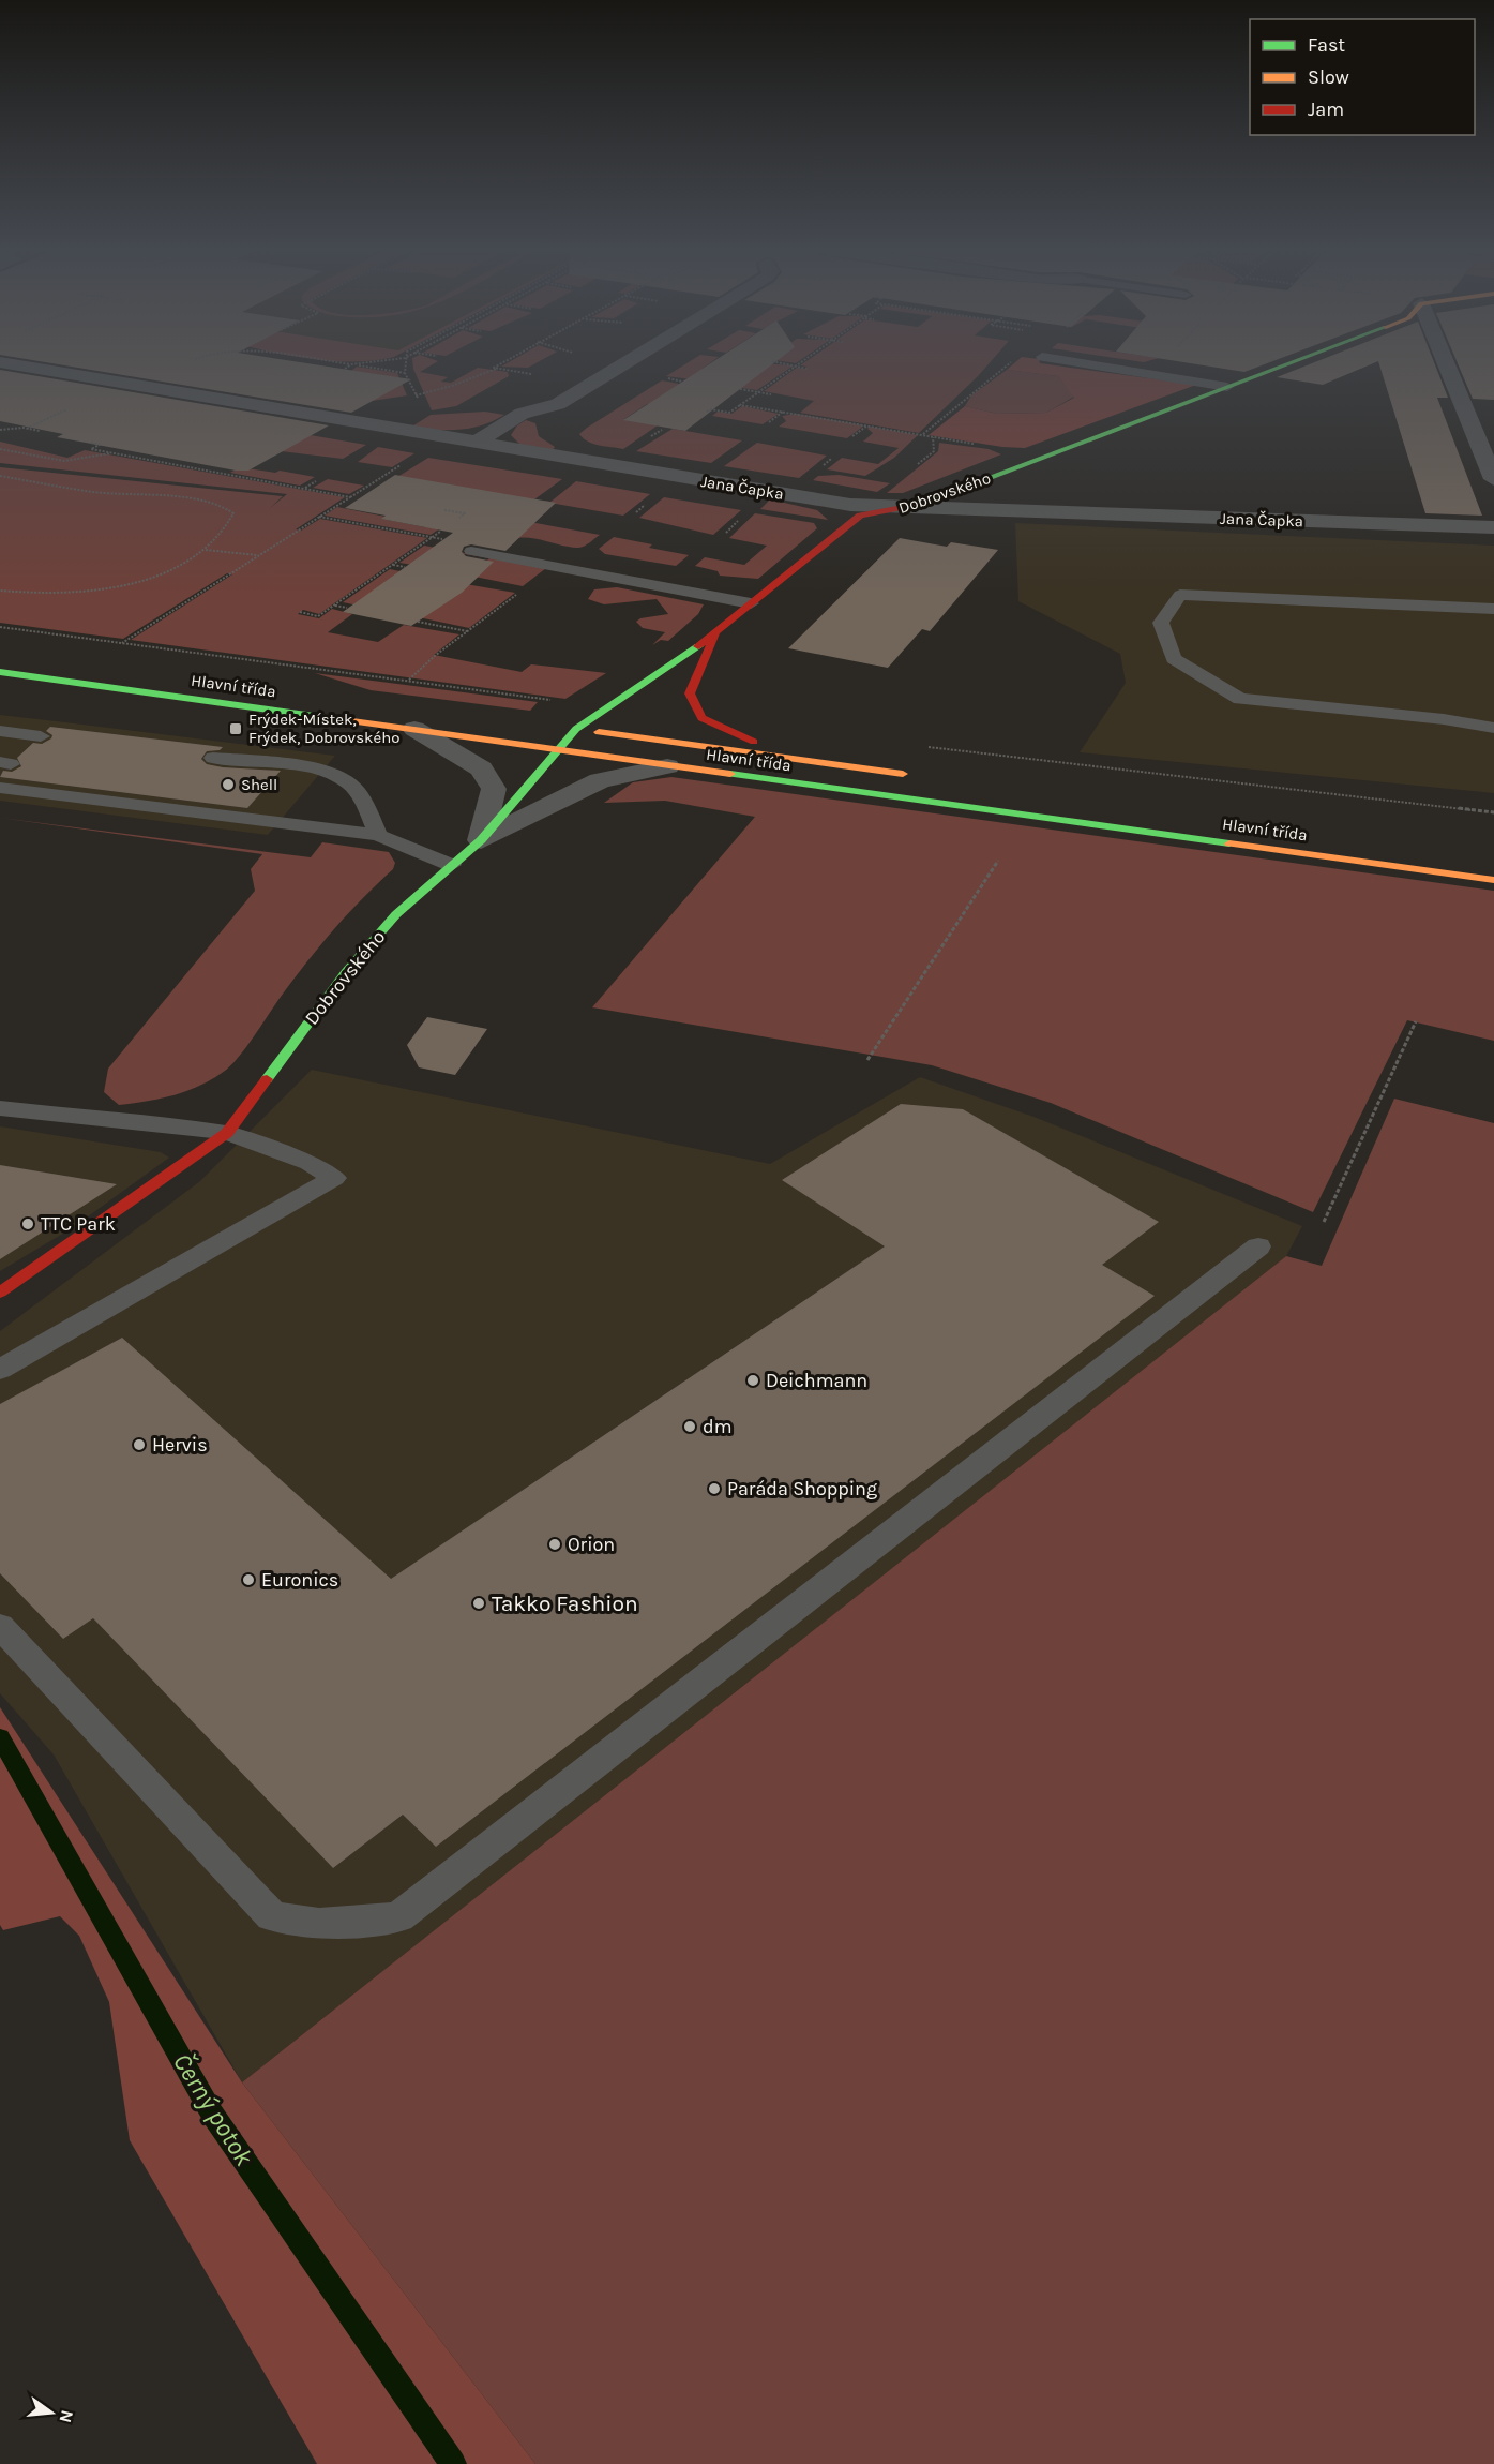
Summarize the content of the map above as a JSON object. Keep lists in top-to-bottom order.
{
  "streets": {
    "street": ["Jana Čapka", "Dobrovského", "Hlavní třída"]
  },
  "crossings": [
    ["Jana Čapka", "Dobrovského"],
    ["Dobrovského", "Hlavní třída"]
  ],
  "water": ["Černý potok"],
  "places": {
    "transit": ["Frýdek-Místek, Frýdek, Dobrovského"],
    "other": [
      "Shell",
      "TTC Park",
      "Deichmann",
      "dm",
      "Hervis",
      "Paráda Shopping",
      "Orion",
      "Euronics",
      "Takko Fashion"
    ]
  },
  "legend": ["Fast", "Slow", "Jam"],
  "north": "right"
}
